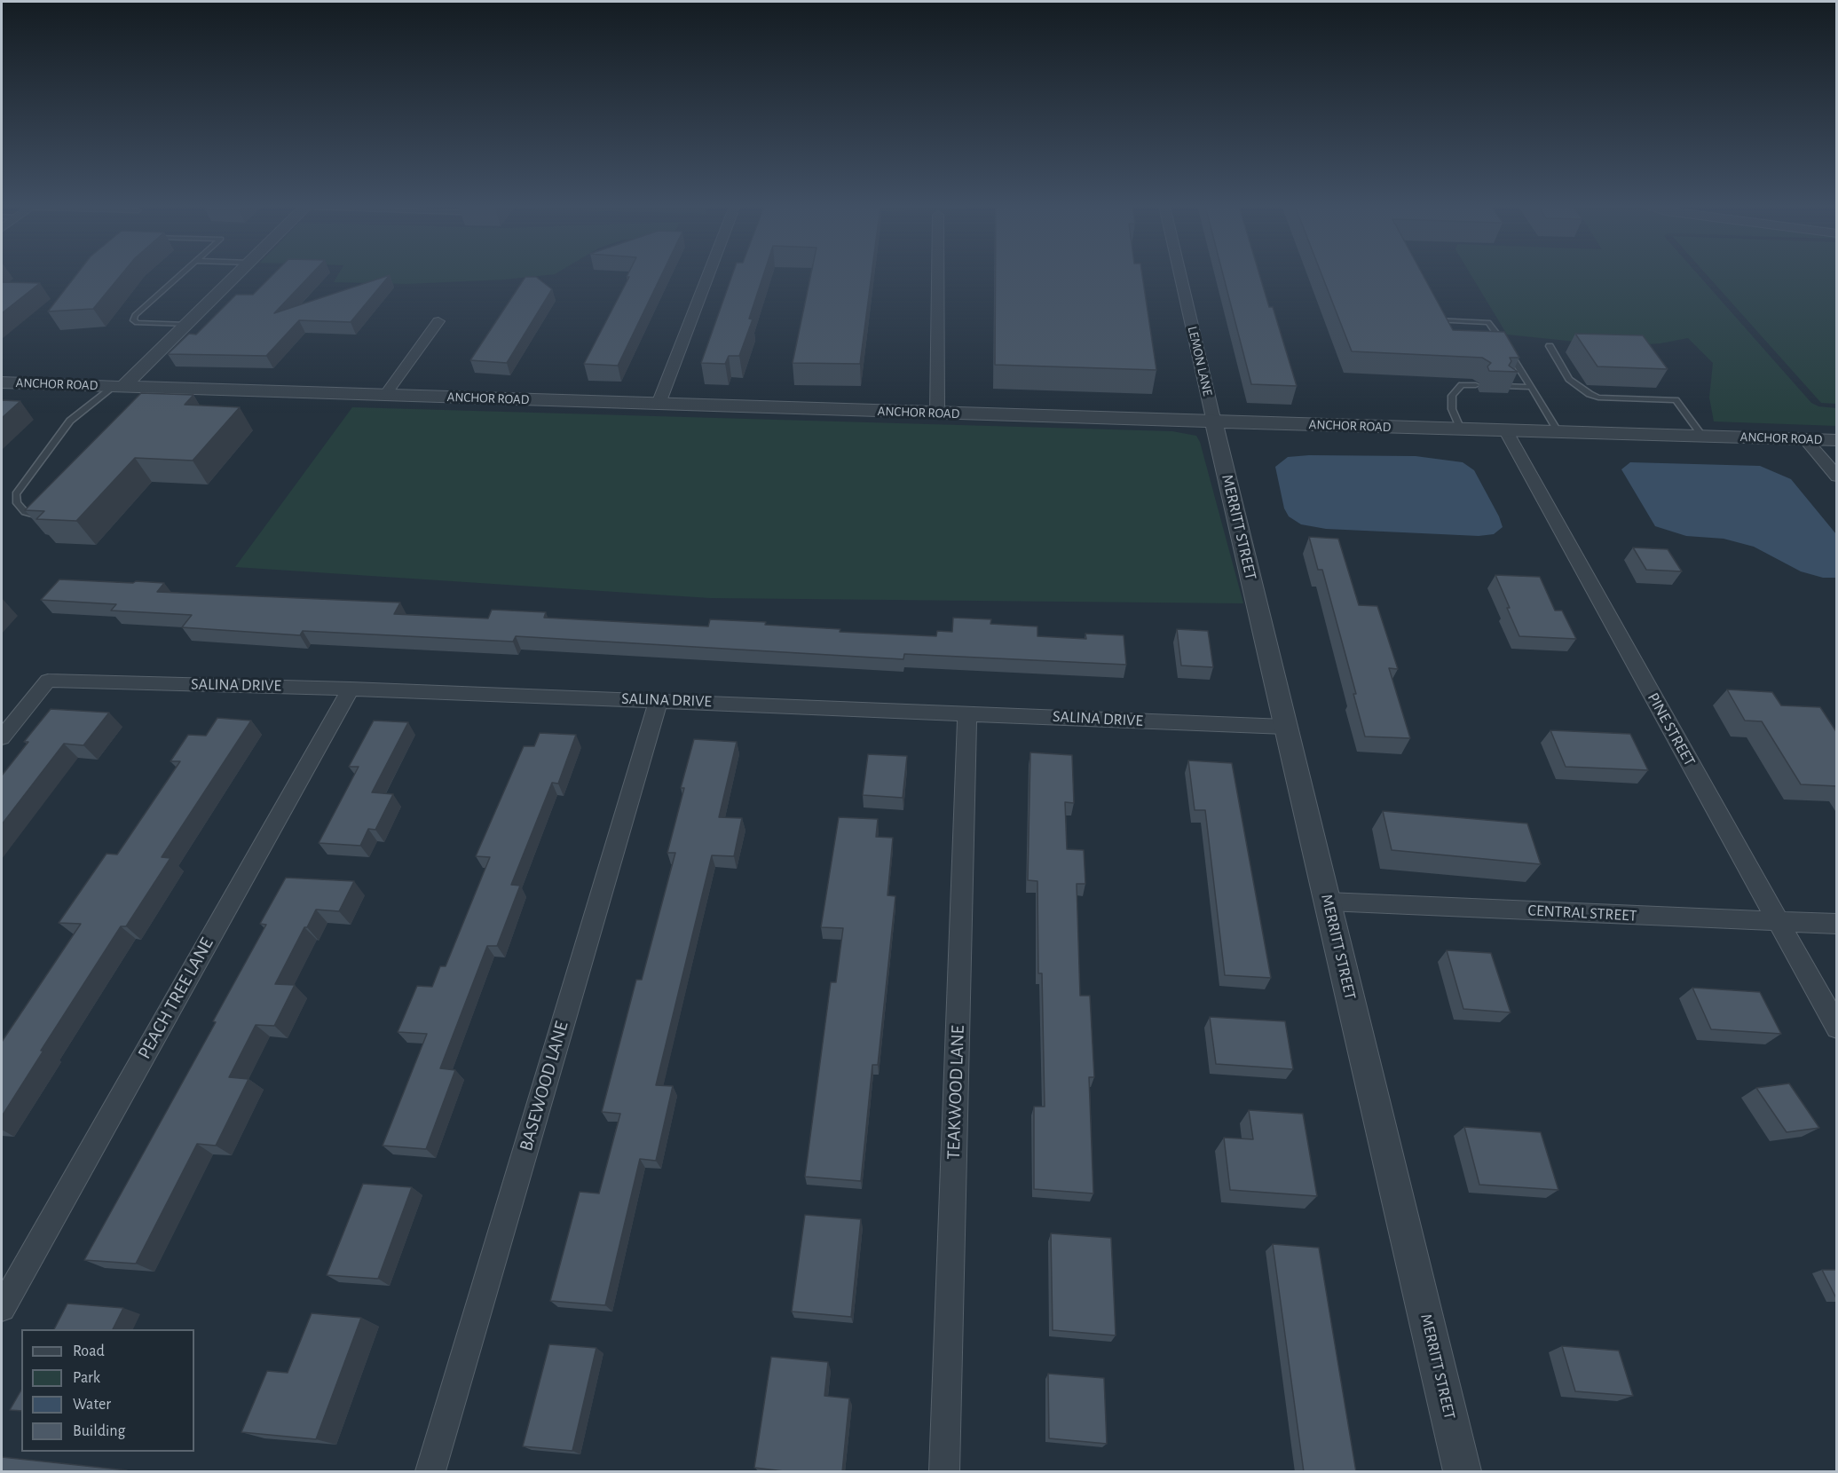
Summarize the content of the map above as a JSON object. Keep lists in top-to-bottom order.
{
  "streets": {
    "street": [
      "LEMON LANE",
      "ANCHOR ROAD",
      "MERRITT STREET",
      "SALINA DRIVE",
      "PINE STREET",
      "CENTRAL STREET",
      "PEACH TREE LANE",
      "BASEWOOD LANE",
      "TEAKWOOD LANE"
    ]
  },
  "crossings": [
    ["LEMON LANE", "ANCHOR ROAD"],
    ["LEMON LANE", "MERRITT STREET"],
    ["ANCHOR ROAD", "MERRITT STREET"],
    ["ANCHOR ROAD", "PINE STREET"],
    ["MERRITT STREET", "SALINA DRIVE"],
    ["MERRITT STREET", "CENTRAL STREET"],
    ["SALINA DRIVE", "PEACH TREE LANE"],
    ["SALINA DRIVE", "BASEWOOD LANE"],
    ["SALINA DRIVE", "TEAKWOOD LANE"],
    ["PINE STREET", "CENTRAL STREET"]
  ],
  "legend": [
    "Road",
    "Park",
    "Water",
    "Building"
  ]
}
